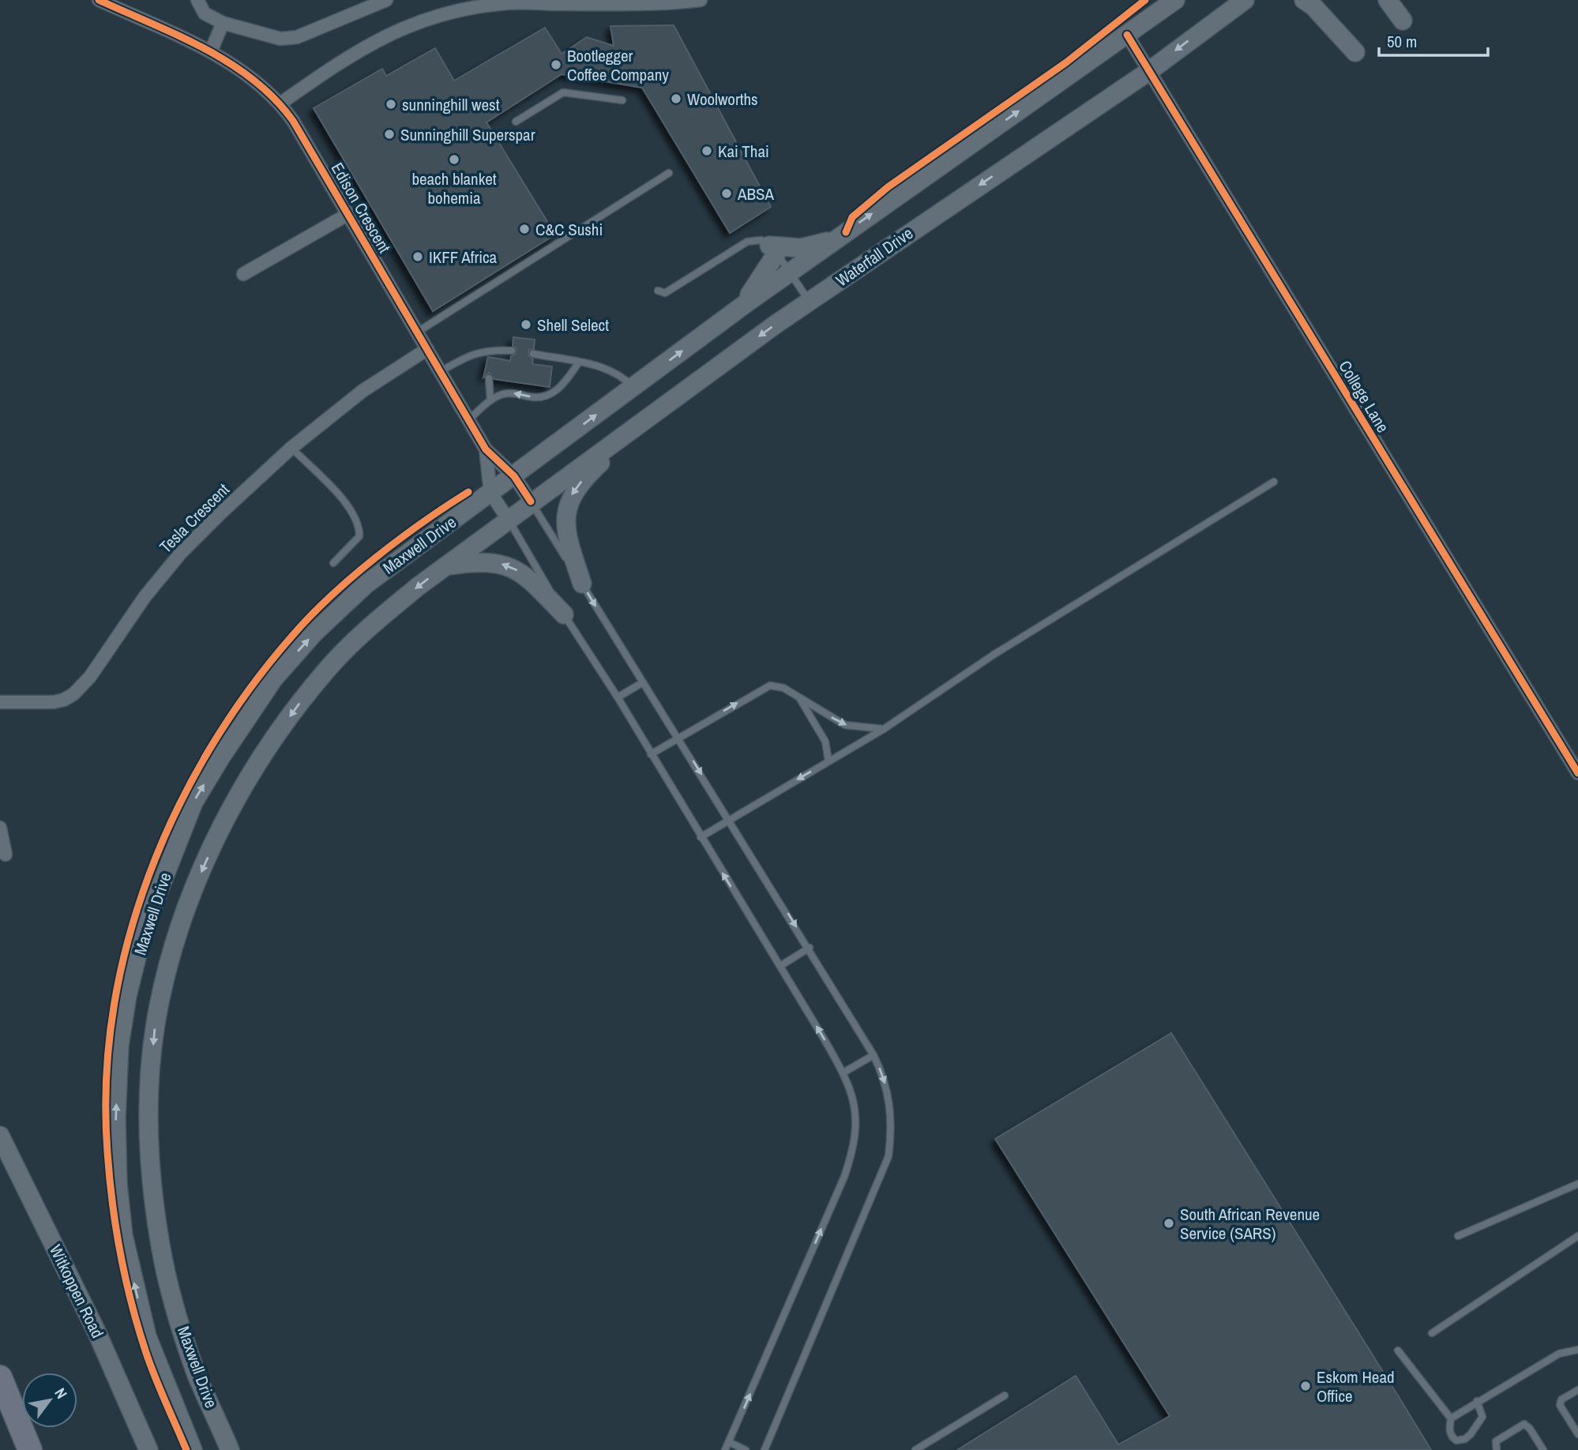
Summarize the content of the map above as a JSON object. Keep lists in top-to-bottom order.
{
  "streets": {
    "main road": ["Waterfall Drive", "Maxwell Drive", "Witkoppen Road"],
    "street": ["Edison Crescent", "College Lane", "Tesla Crescent"]
  },
  "crossings": [
    ["Edison Crescent", "Waterfall Drive"],
    ["Edison Crescent", "Tesla Crescent"],
    ["Edison Crescent", "Maxwell Drive"],
    ["Waterfall Drive", "College Lane"],
    ["Waterfall Drive", "Maxwell Drive"]
  ],
  "places": [
    "Bootlegger Coffee Company",
    "Woolworths",
    "sunninghill west",
    "Sunninghill Superspar",
    "Kai Thai",
    "beach blanket bohemia",
    "ABSA",
    "C&C Sushi",
    "IKFF Africa",
    "Shell Select",
    "South African Revenue Service (SARS)",
    "Eskom Head Office"
  ],
  "scale_bar": "50 m",
  "north": "top right"
}
